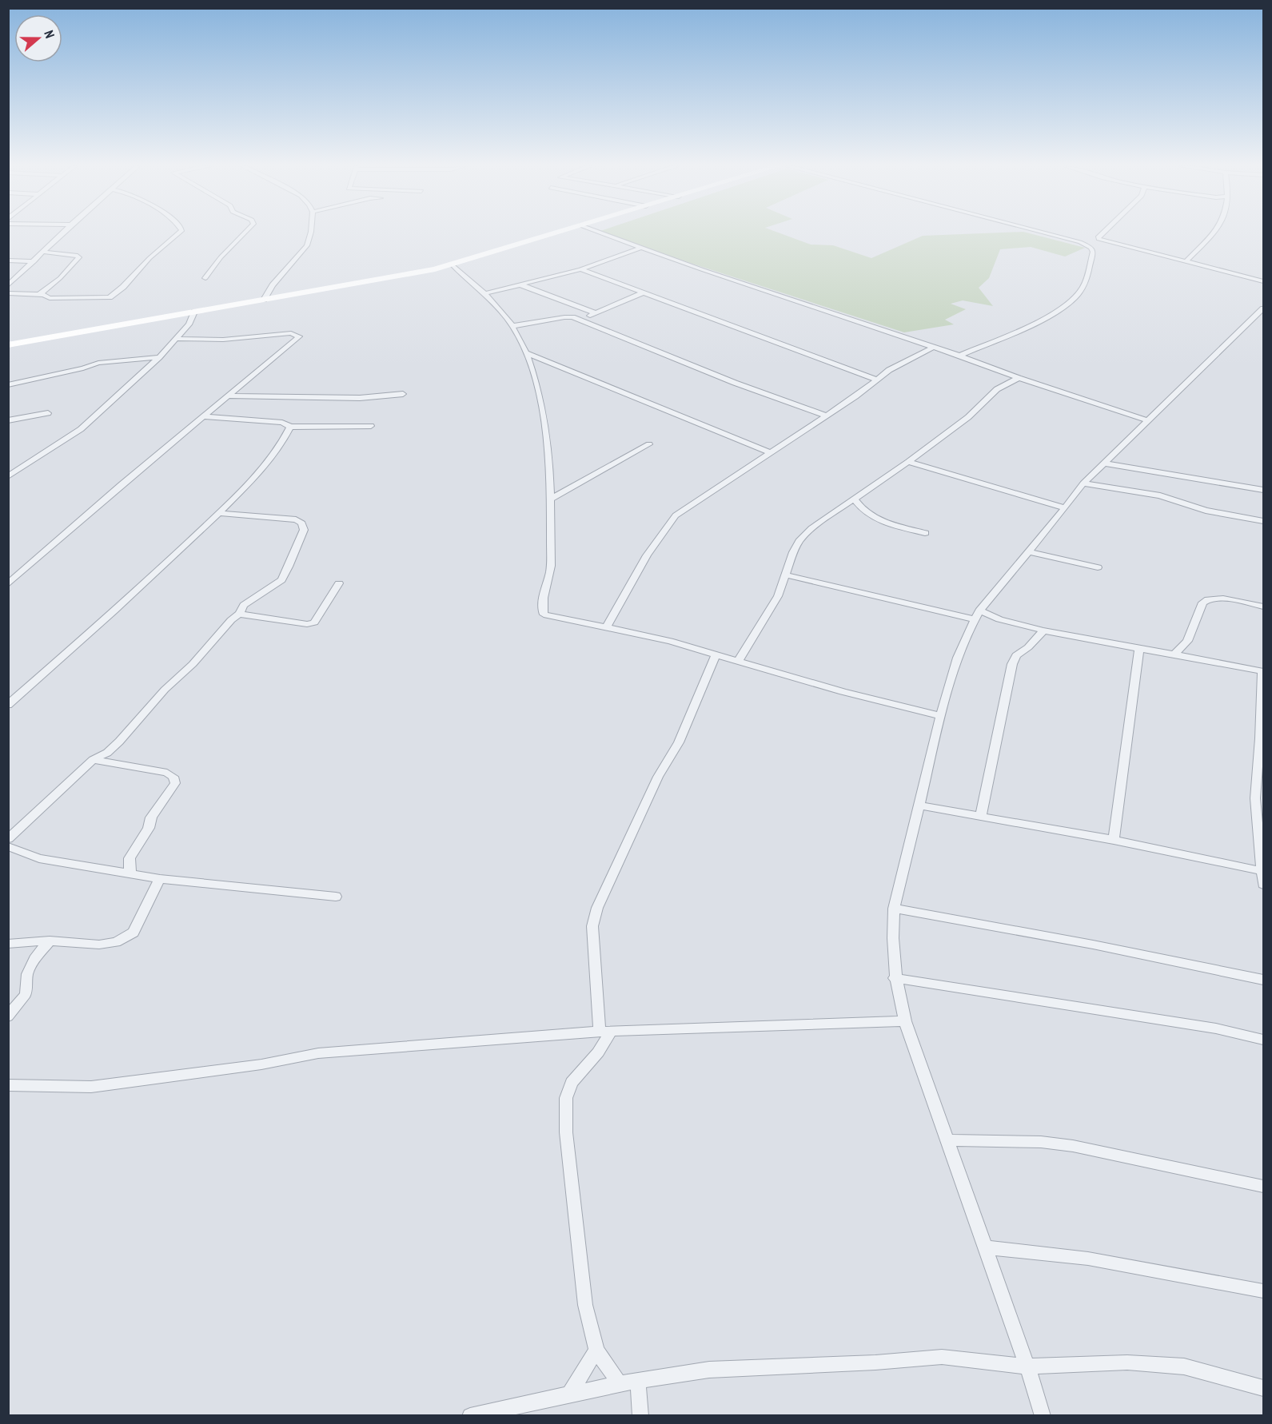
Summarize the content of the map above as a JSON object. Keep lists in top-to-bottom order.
{
  "north": "right"
}
